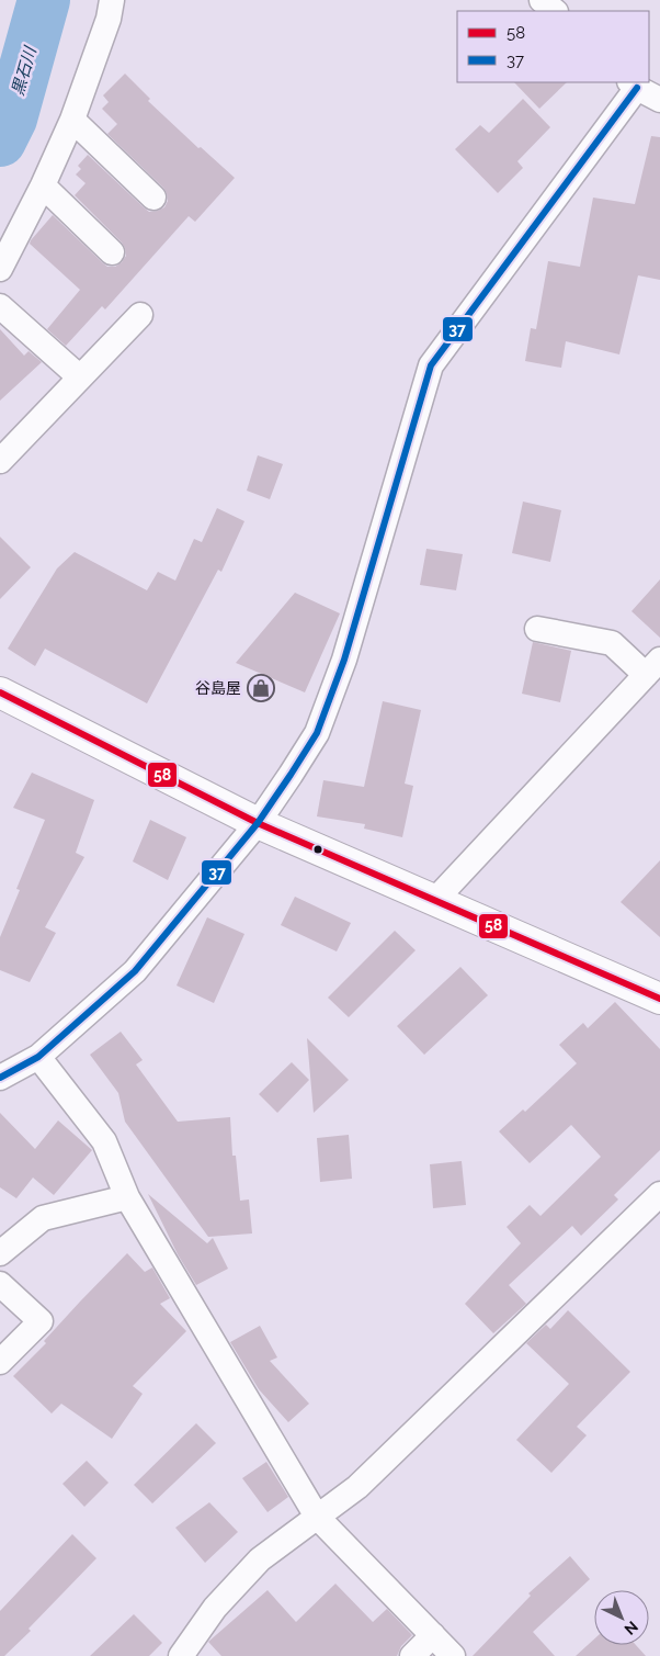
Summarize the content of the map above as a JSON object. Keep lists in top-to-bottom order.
{
  "water": ["黒石川"],
  "places": {
    "shop": ["谷島屋"]
  },
  "lines": ["transit line 37", "transit line 58"],
  "legend": ["58", "37"],
  "north": "bottom right"
}
